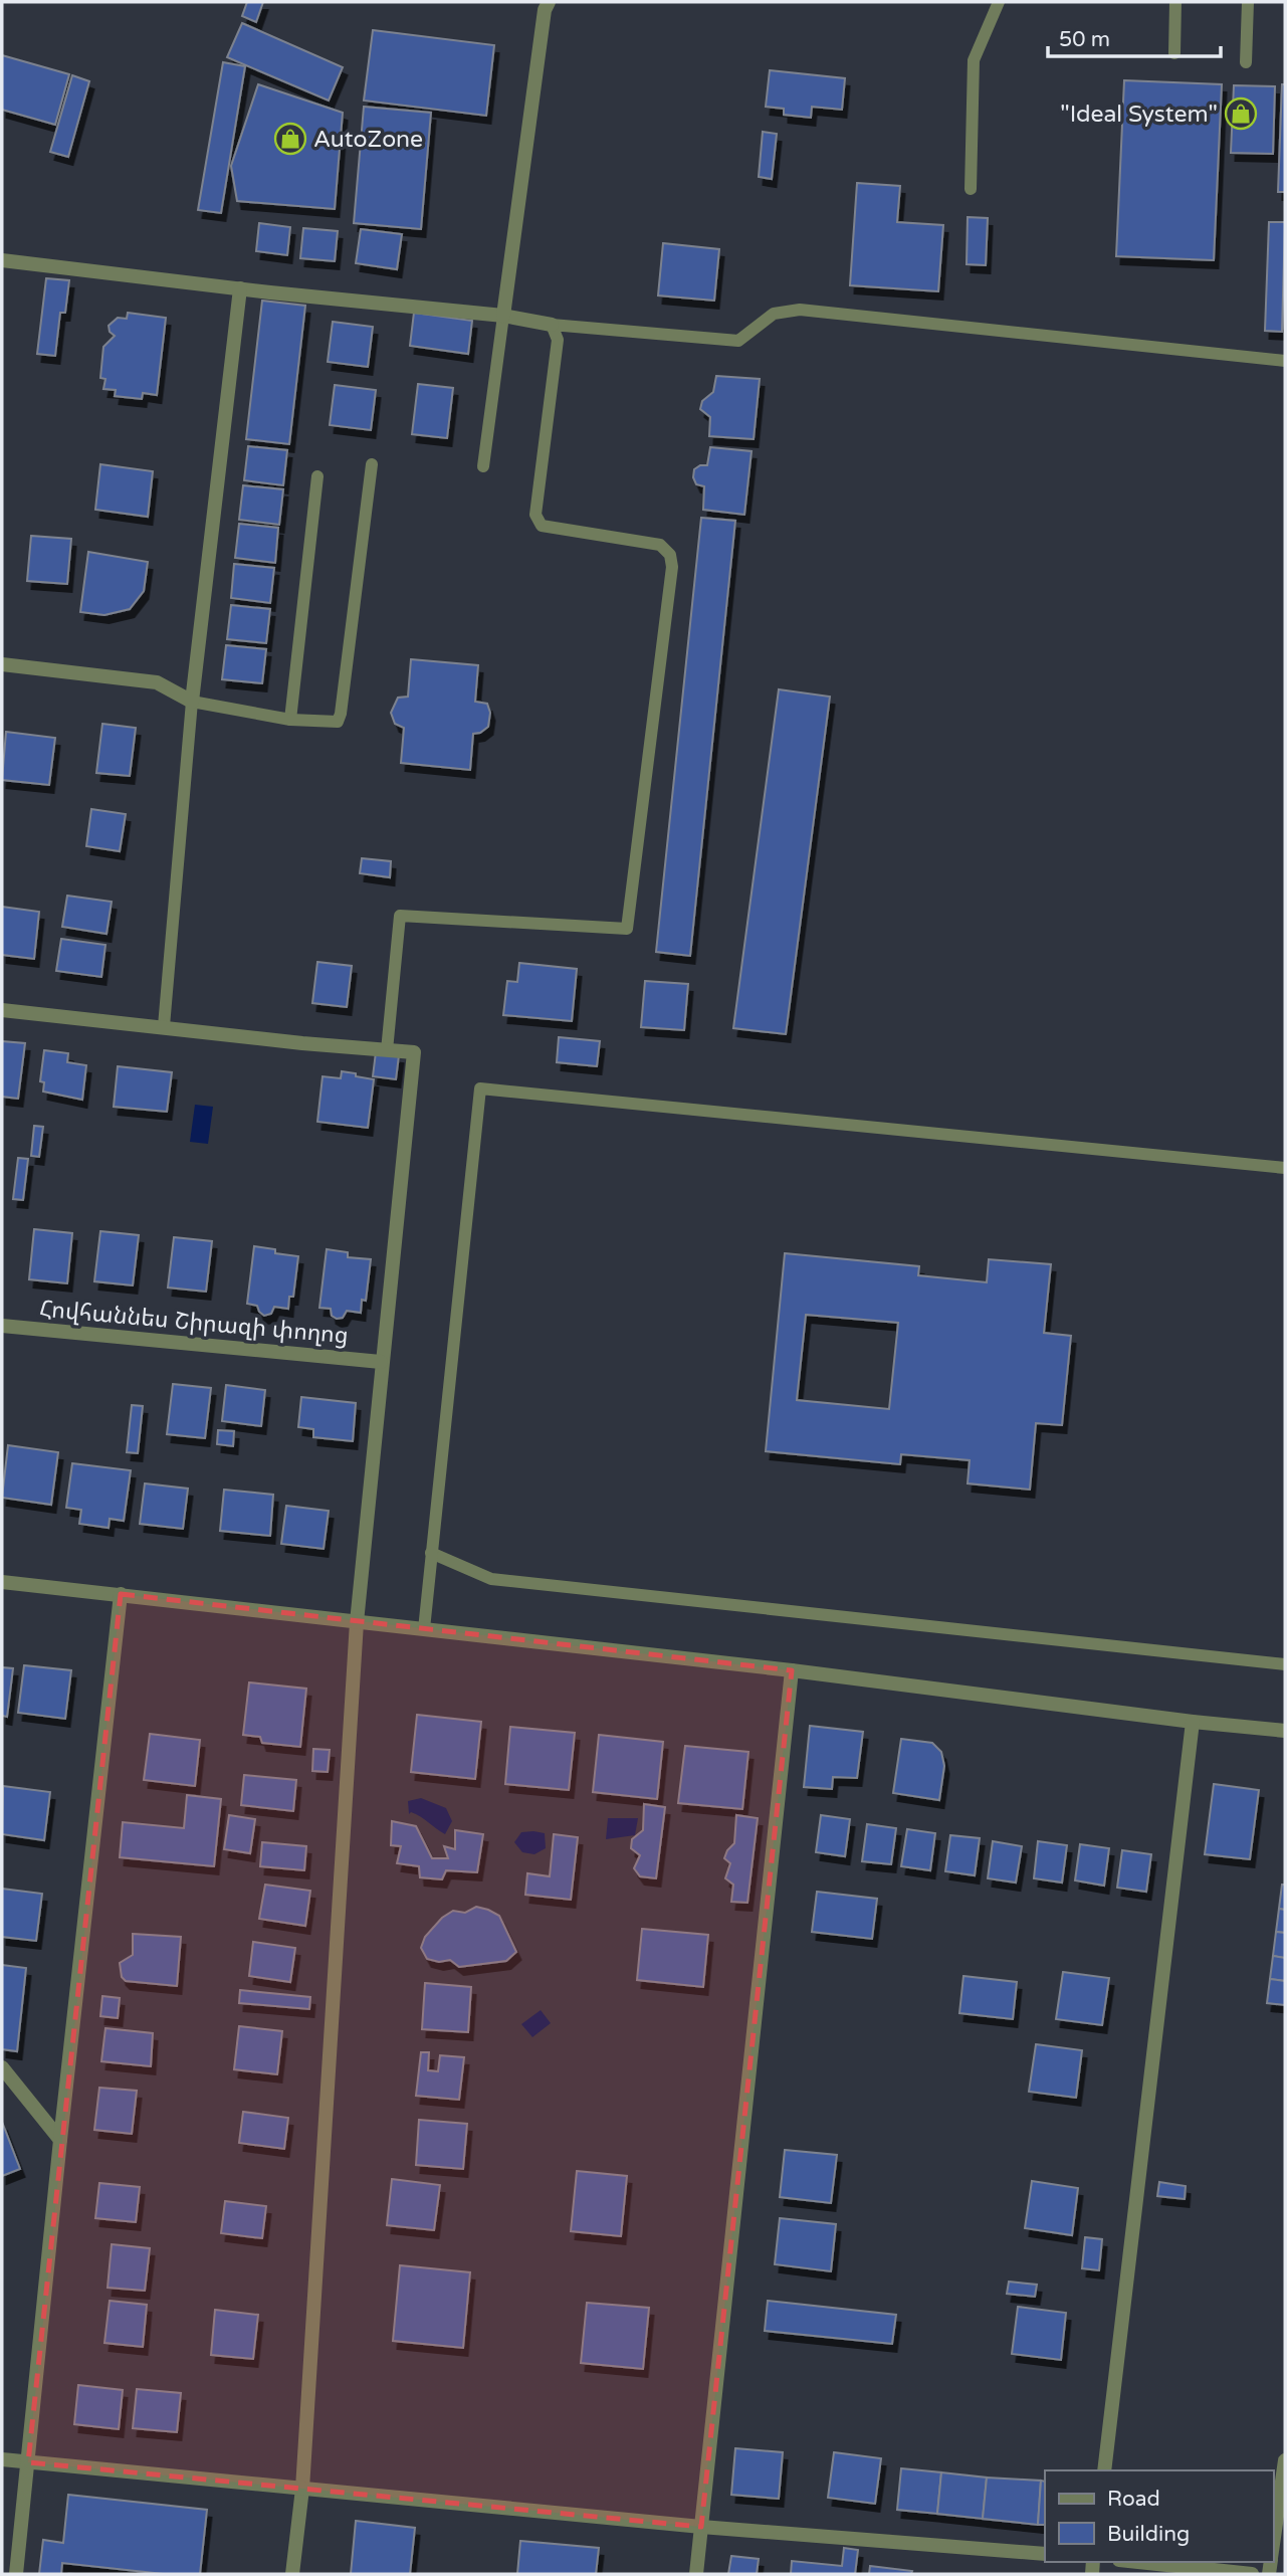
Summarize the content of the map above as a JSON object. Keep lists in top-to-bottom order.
{
  "streets": {
    "street": ["Հովհաննես Շիրազի փողոց"]
  },
  "places": {
    "shop": ["\"Ideal System\"", "AutoZone"]
  },
  "legend": ["Road", "Building"],
  "scale_bar": "50 m"
}
